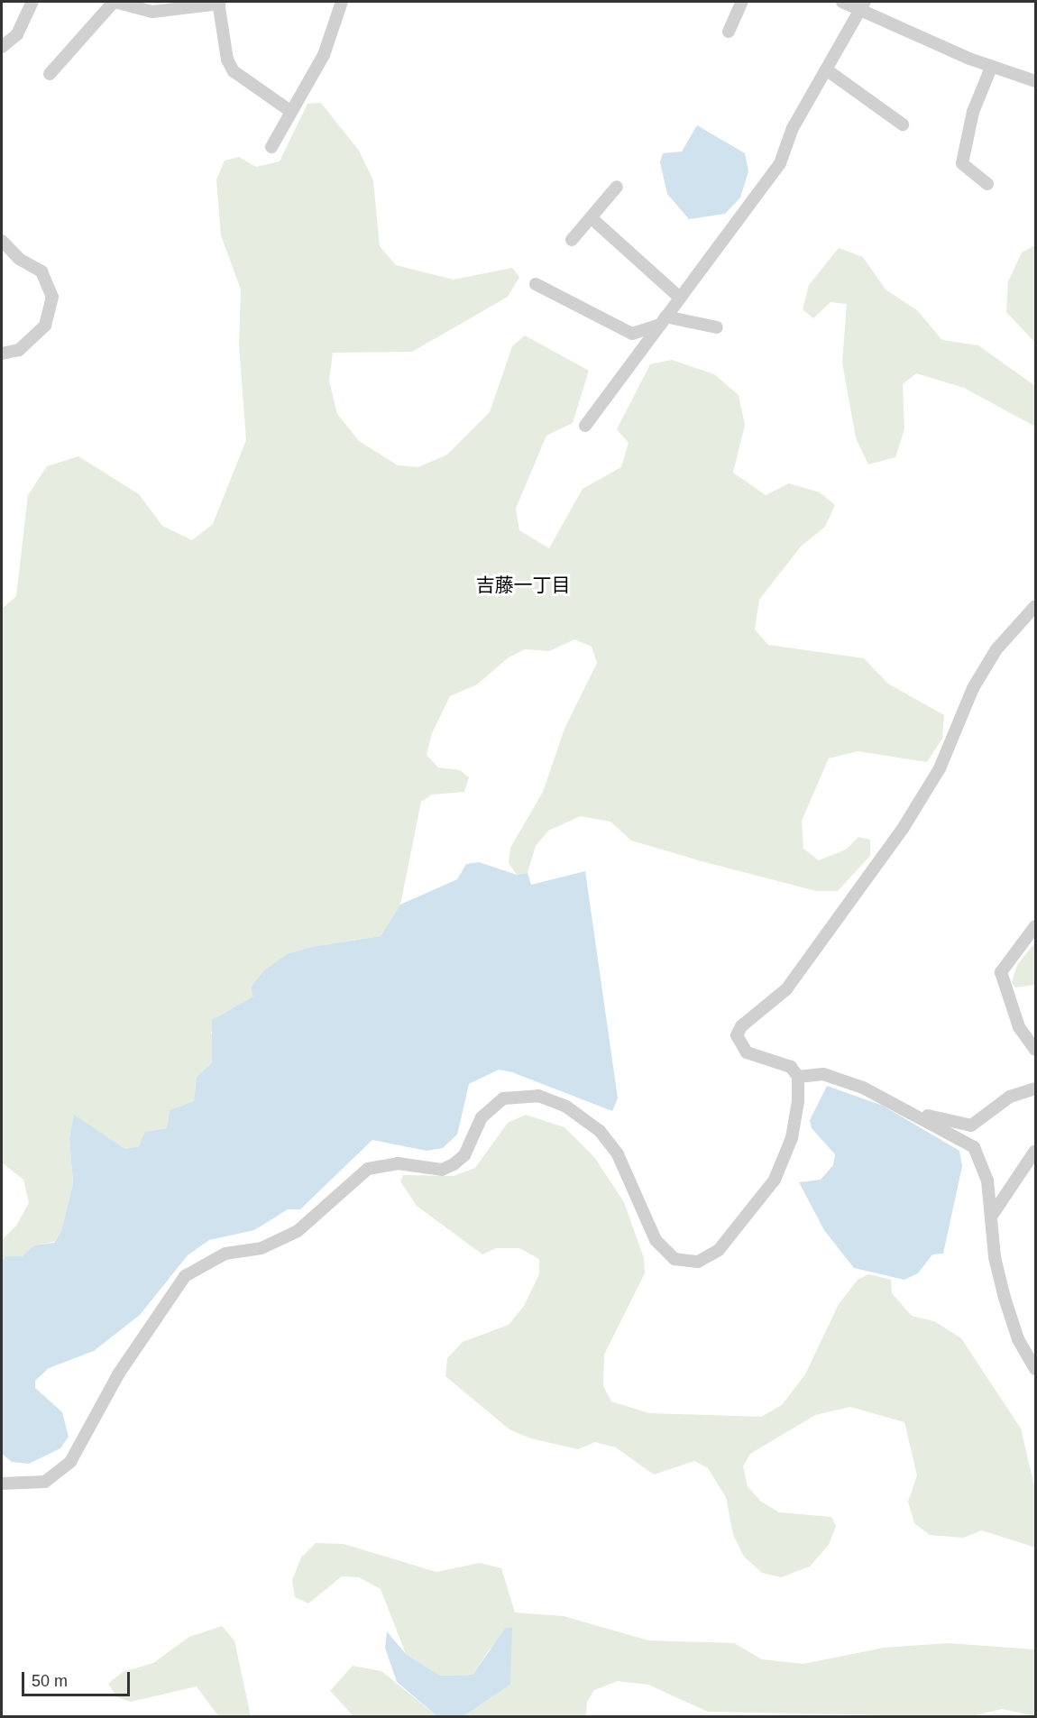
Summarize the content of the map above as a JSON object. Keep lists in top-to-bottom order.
{
  "districts": ["吉藤一丁目"],
  "scale_bar": "50 m"
}
